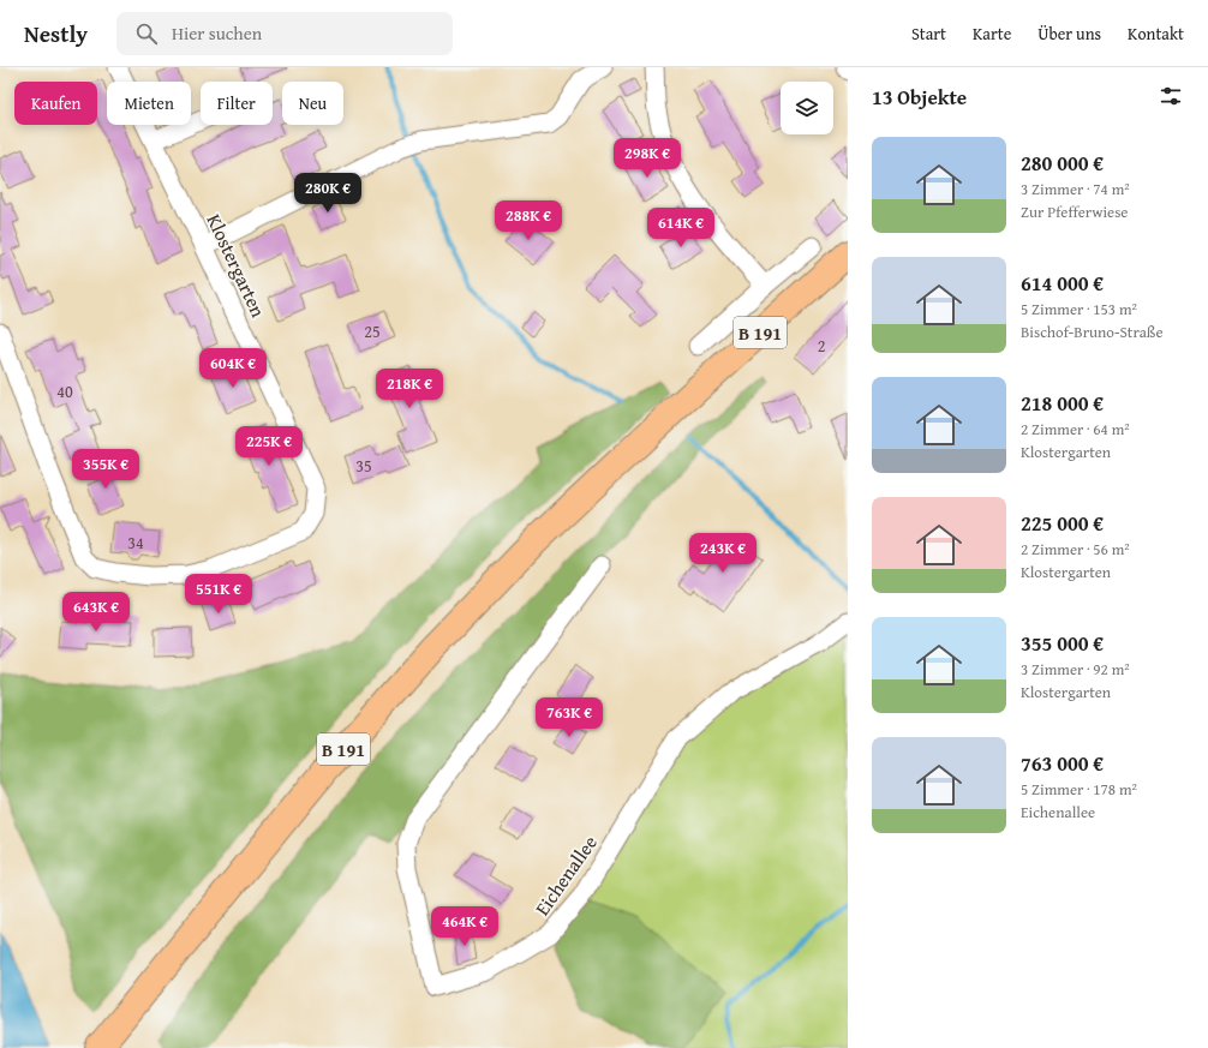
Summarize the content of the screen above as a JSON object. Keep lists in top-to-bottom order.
{
  "streets": {
    "main road": ["B 191"],
    "street": ["Klostergarten", "Eichenallee"]
  },
  "house_numbers": [
    "25",
    "2",
    "40",
    "35",
    "34"
  ],
  "page": {
    "header": "Nestly",
    "search": "Hier suchen",
    "nav": [
      "Start",
      "Karte",
      "Über uns",
      "Kontakt"
    ],
    "heading": "13 Objekte",
    "chip": [
      "Kaufen",
      "Mieten",
      "Filter",
      "Neu"
    ],
    "list": [
      {
        "name": "280 000 €",
        "note": "3 Zimmer · 74 m² · Zur Pfefferwiese"
      },
      {
        "name": "614 000 €",
        "note": "5 Zimmer · 153 m² · Bischof-Bruno-Straße"
      },
      {
        "name": "218 000 €",
        "note": "2 Zimmer · 64 m² · Klostergarten"
      },
      {
        "name": "225 000 €",
        "note": "2 Zimmer · 56 m² · Klostergarten"
      },
      {
        "name": "355 000 €",
        "note": "3 Zimmer · 92 m² · Klostergarten"
      },
      {
        "name": "763 000 €",
        "note": "5 Zimmer · 178 m² · Eichenallee"
      }
    ],
    "price": [
      "298K €",
      "280K €",
      "288K €",
      "614K €",
      "604K €",
      "218K €",
      "225K €",
      "355K €",
      "243K €",
      "551K €",
      "643K €",
      "763K €",
      "464K €"
    ]
  }
}
